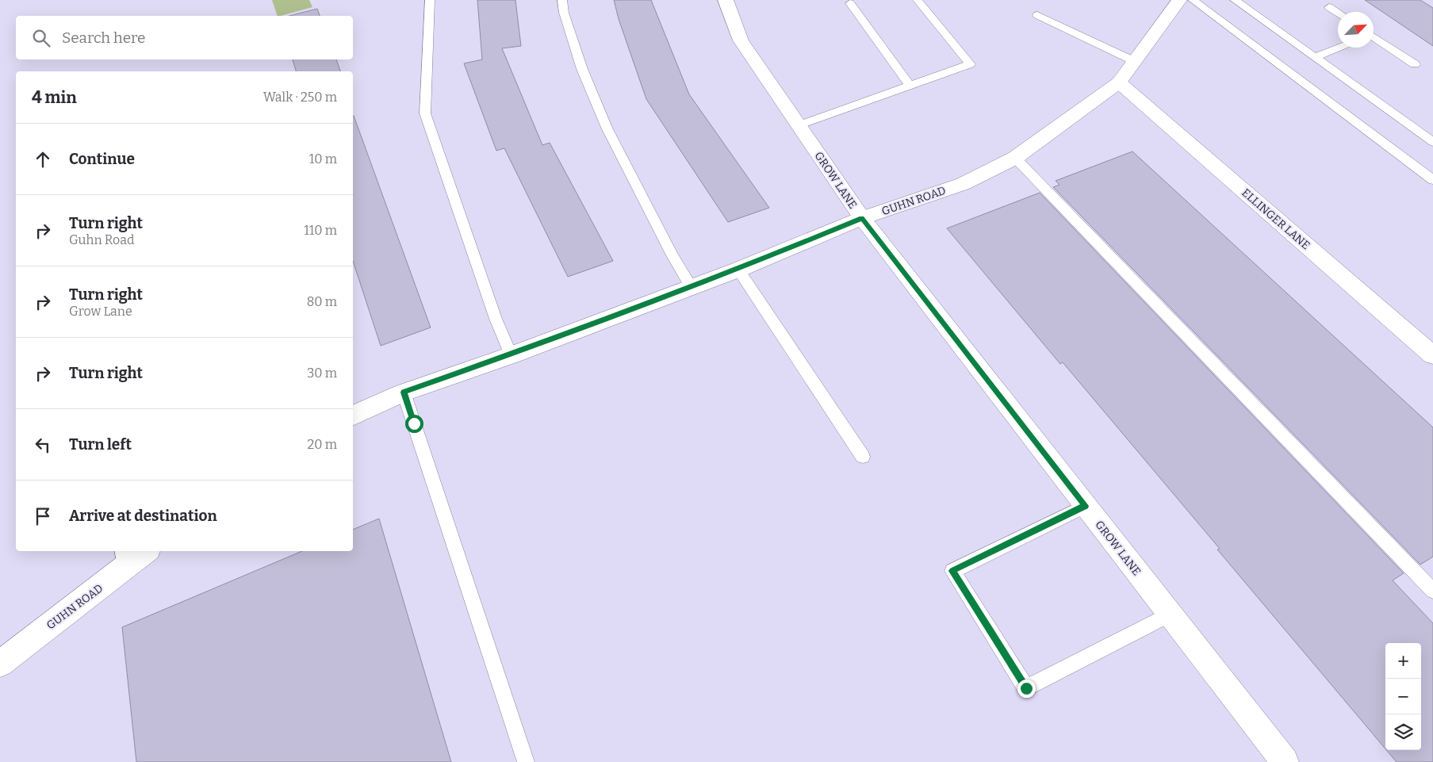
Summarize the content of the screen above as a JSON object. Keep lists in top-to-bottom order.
{
  "streets": {
    "street": ["GROW LANE", "GUHN ROAD", "ELLINGER LANE"]
  },
  "crossings": [
    ["GROW LANE", "GUHN ROAD"],
    ["GUHN ROAD", "ELLINGER LANE"]
  ],
  "north": "top right",
  "page": {
    "search": "Search here",
    "heading": ["4 min", "Walk · 250 m"],
    "list": [
      ["Continue", "10 m"],
      ["Turn right", "Guhn Road", "110 m"],
      ["Turn right", "Grow Lane", "80 m"],
      ["Turn right", "30 m"],
      ["Turn left", "20 m"],
      "Arrive at destination"
    ],
    "map_buttons": ["+", "−"]
  }
}
